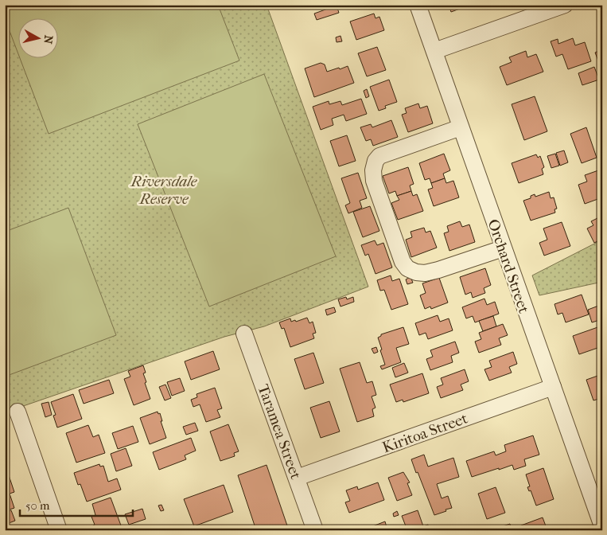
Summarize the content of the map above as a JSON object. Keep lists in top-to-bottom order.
{
  "streets": {
    "street": ["Orchard Street", "Taramea Street", "Kiritoa Street"]
  },
  "crossings": [
    ["Orchard Street", "Kiritoa Street"],
    ["Taramea Street", "Kiritoa Street"]
  ],
  "parks": ["Riversdale Reserve"],
  "scale_bar": "50 m",
  "north": "right"
}
